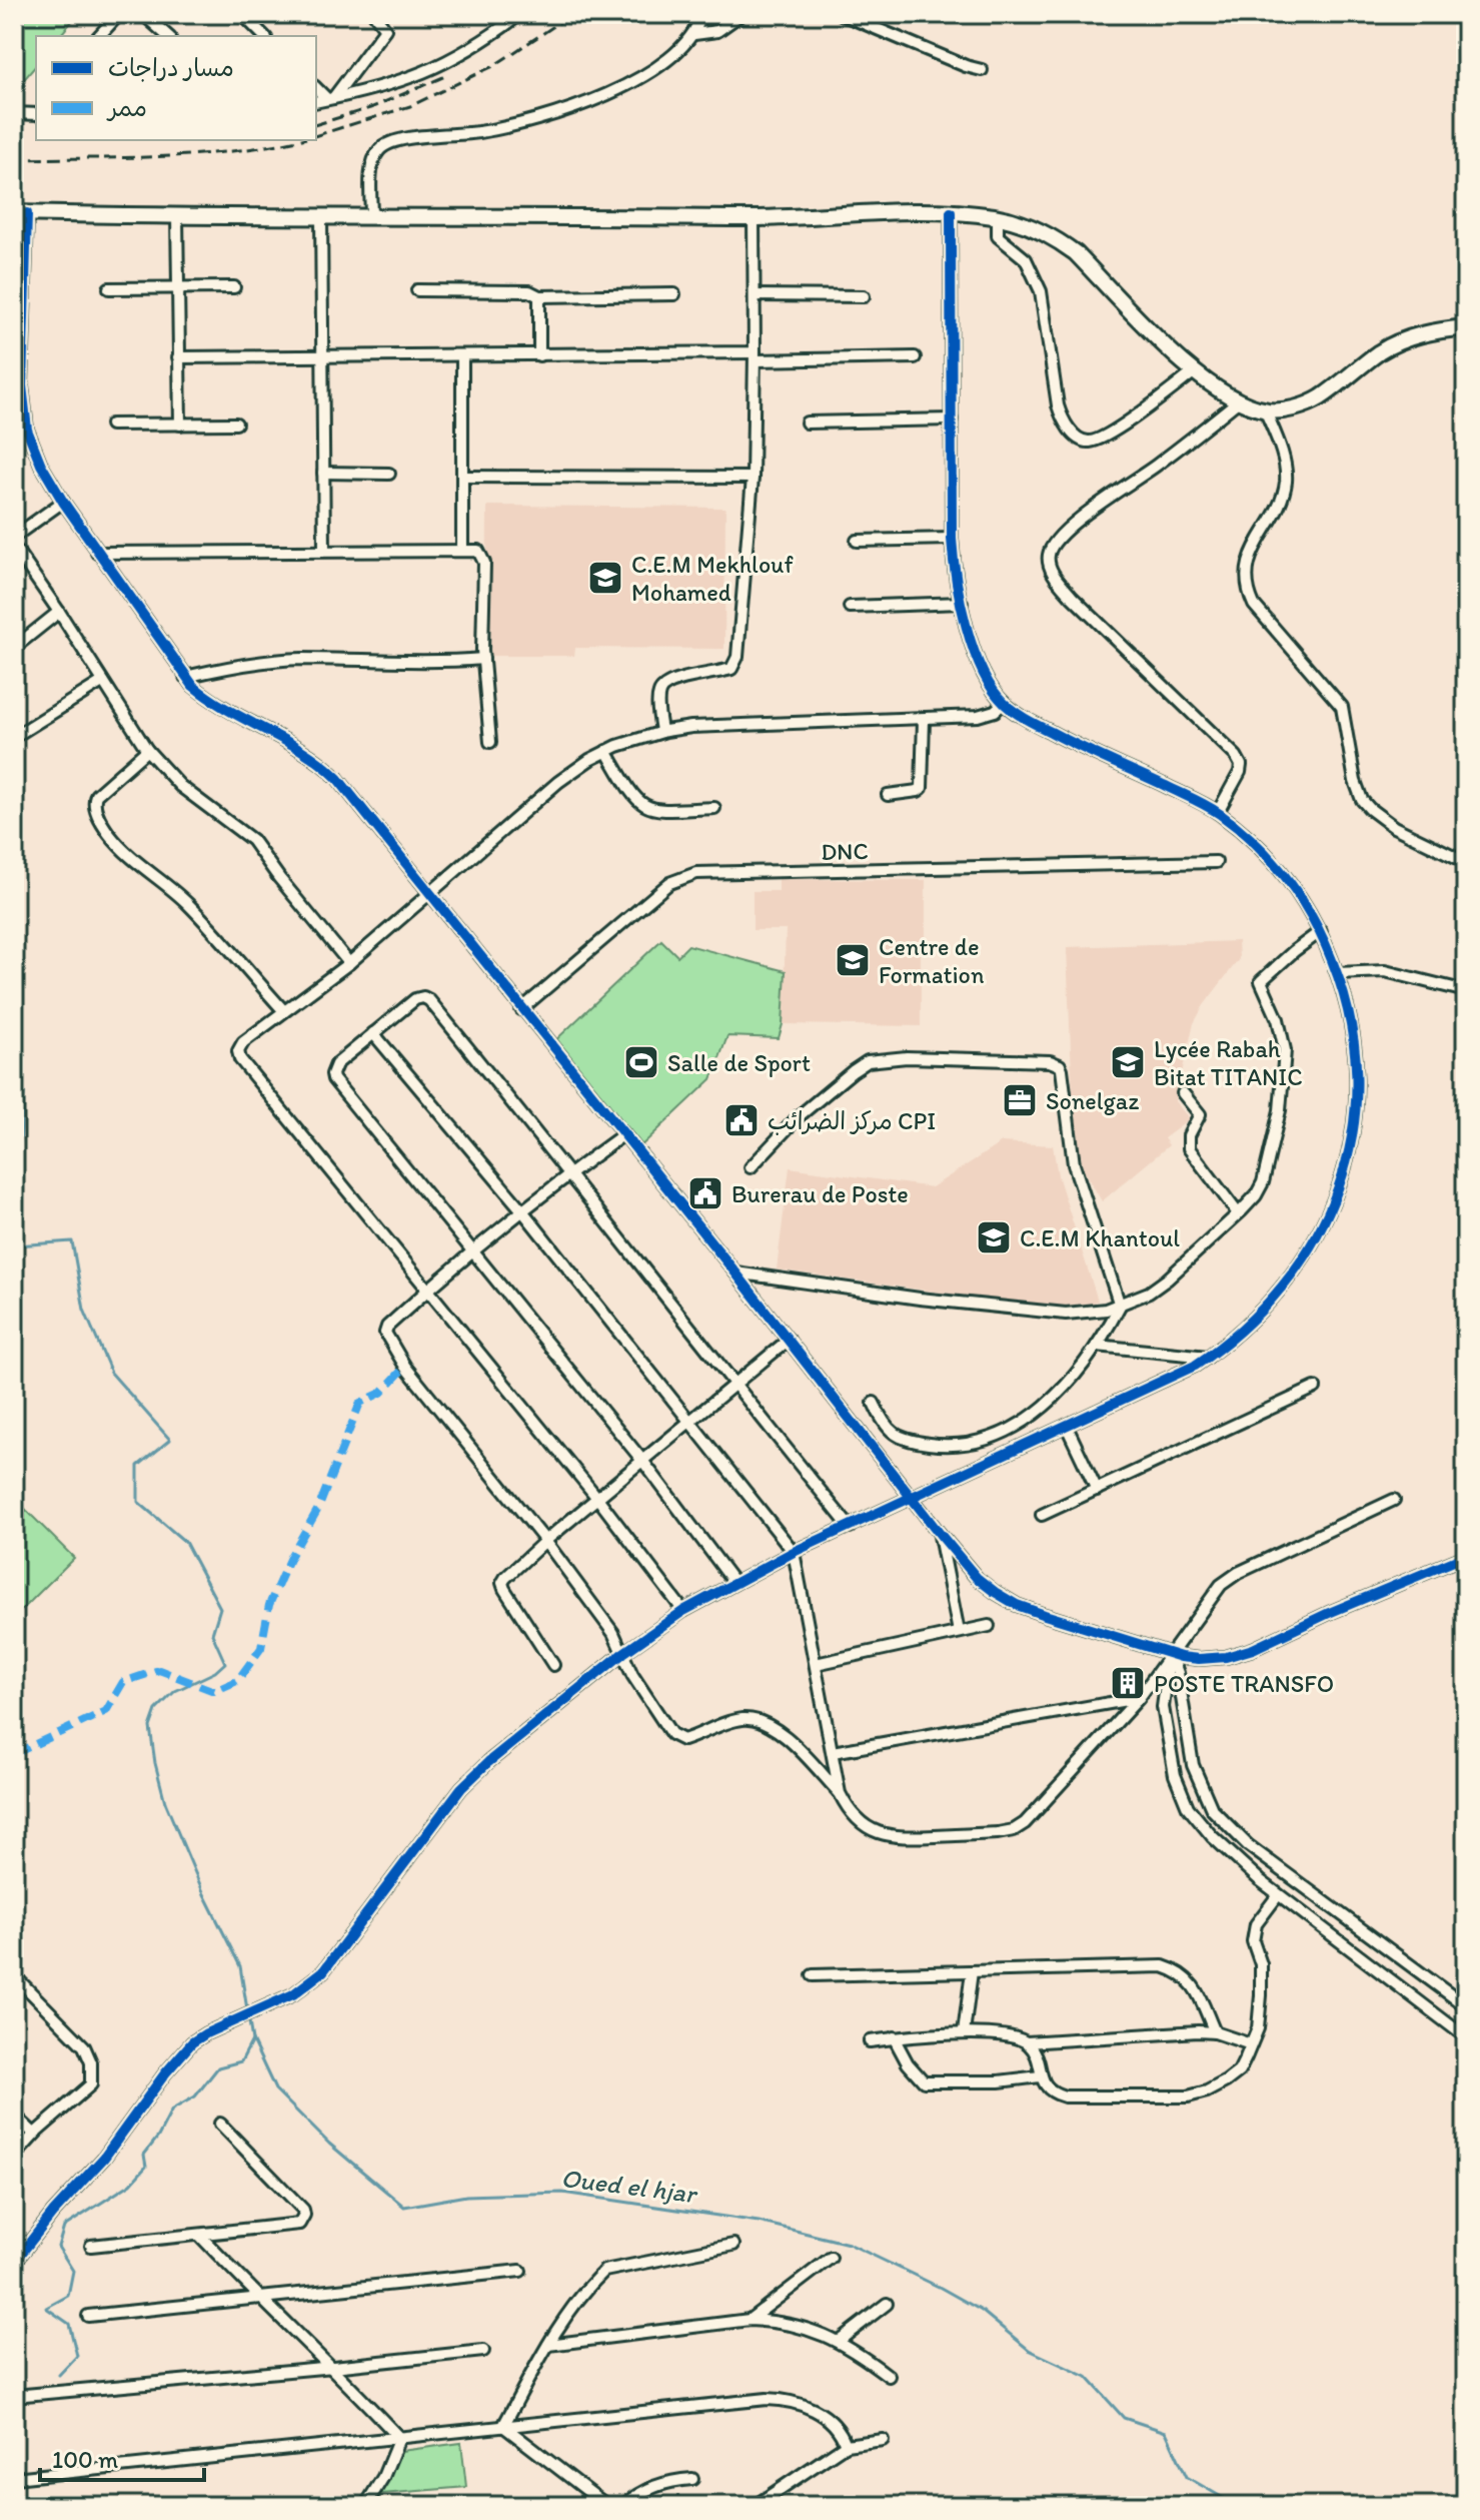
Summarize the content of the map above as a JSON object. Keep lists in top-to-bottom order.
{
  "streets": {
    "street": ["DNC"]
  },
  "water": ["Oued el hjar"],
  "places": {
    "school or university": [
      "C.E.M Mekhlouf Mohamed",
      "Centre de Formation",
      "Lycée Rabah Bitat TITANIC",
      "C.E.M Khantoul"
    ],
    "sports": ["Salle de Sport"],
    "office": ["Sonelgaz"],
    "public building": ["مركز الضرائب CPI", "Burerau de Poste"],
    "building": ["POSTE TRANSFO"]
  },
  "legend": ["مسار دراجات", "ممر"],
  "scale_bar": "100 m"
}
